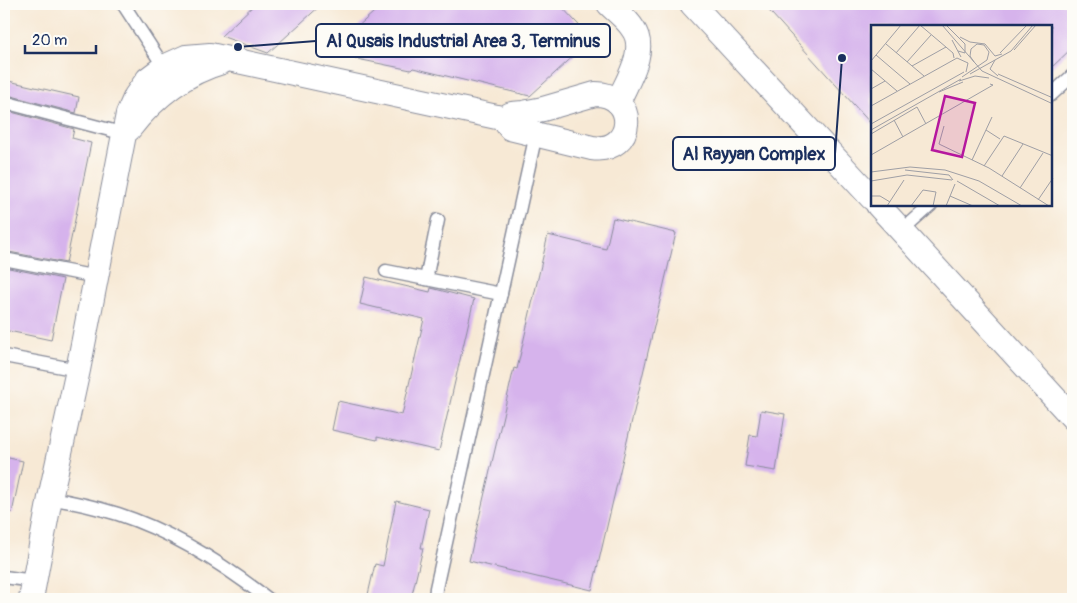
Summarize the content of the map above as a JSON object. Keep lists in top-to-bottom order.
{
  "places": ["Al Qusais Industrial Area 3, Terminus", "Al Rayyan Complex"],
  "scale_bar": "20 m"
}
